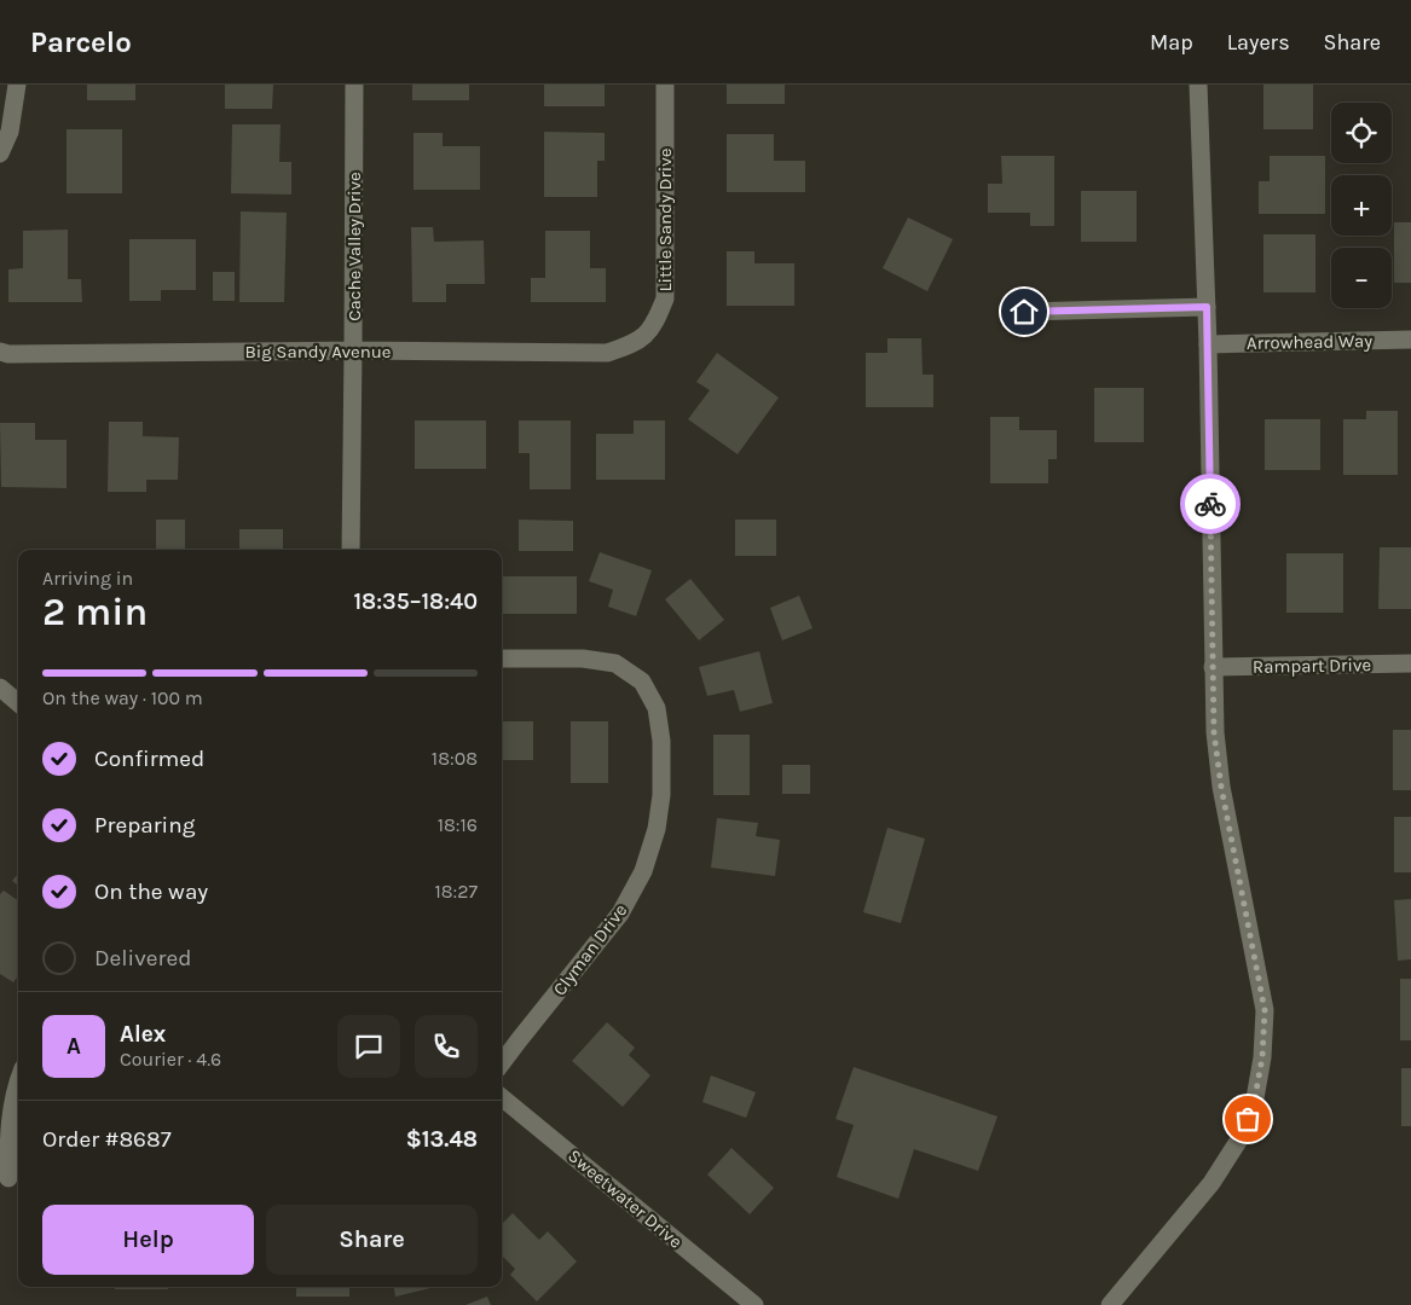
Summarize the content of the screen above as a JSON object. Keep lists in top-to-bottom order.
{
  "streets": {
    "street": [
      "Little Sandy Drive",
      "Cache Valley Drive",
      "Arrowhead Way",
      "Big Sandy Avenue",
      "Rampart Drive",
      "Clyman Drive",
      "Sweetwater Drive"
    ]
  },
  "crossings": [
    ["Little Sandy Drive", "Big Sandy Avenue"],
    ["Cache Valley Drive", "Big Sandy Avenue"]
  ],
  "page": {
    "header": "Parcelo",
    "nav": ["Map", "Layers", "Share"],
    "map_buttons": ["+", "−"],
    "heading": ["2 min", "Arriving in", "18:35–18:40"],
    "panel": [
      "Alex",
      "Courier · 4.6",
      "Order #8687",
      "$13.48"
    ],
    "bar": "On the way · 100 m",
    "list": [
      ["Confirmed", "18:08"],
      ["Preparing", "18:16"],
      ["On the way", "18:27"],
      "Delivered"
    ],
    "round": "A",
    "buttons": ["Help", "Share"]
  }
}
